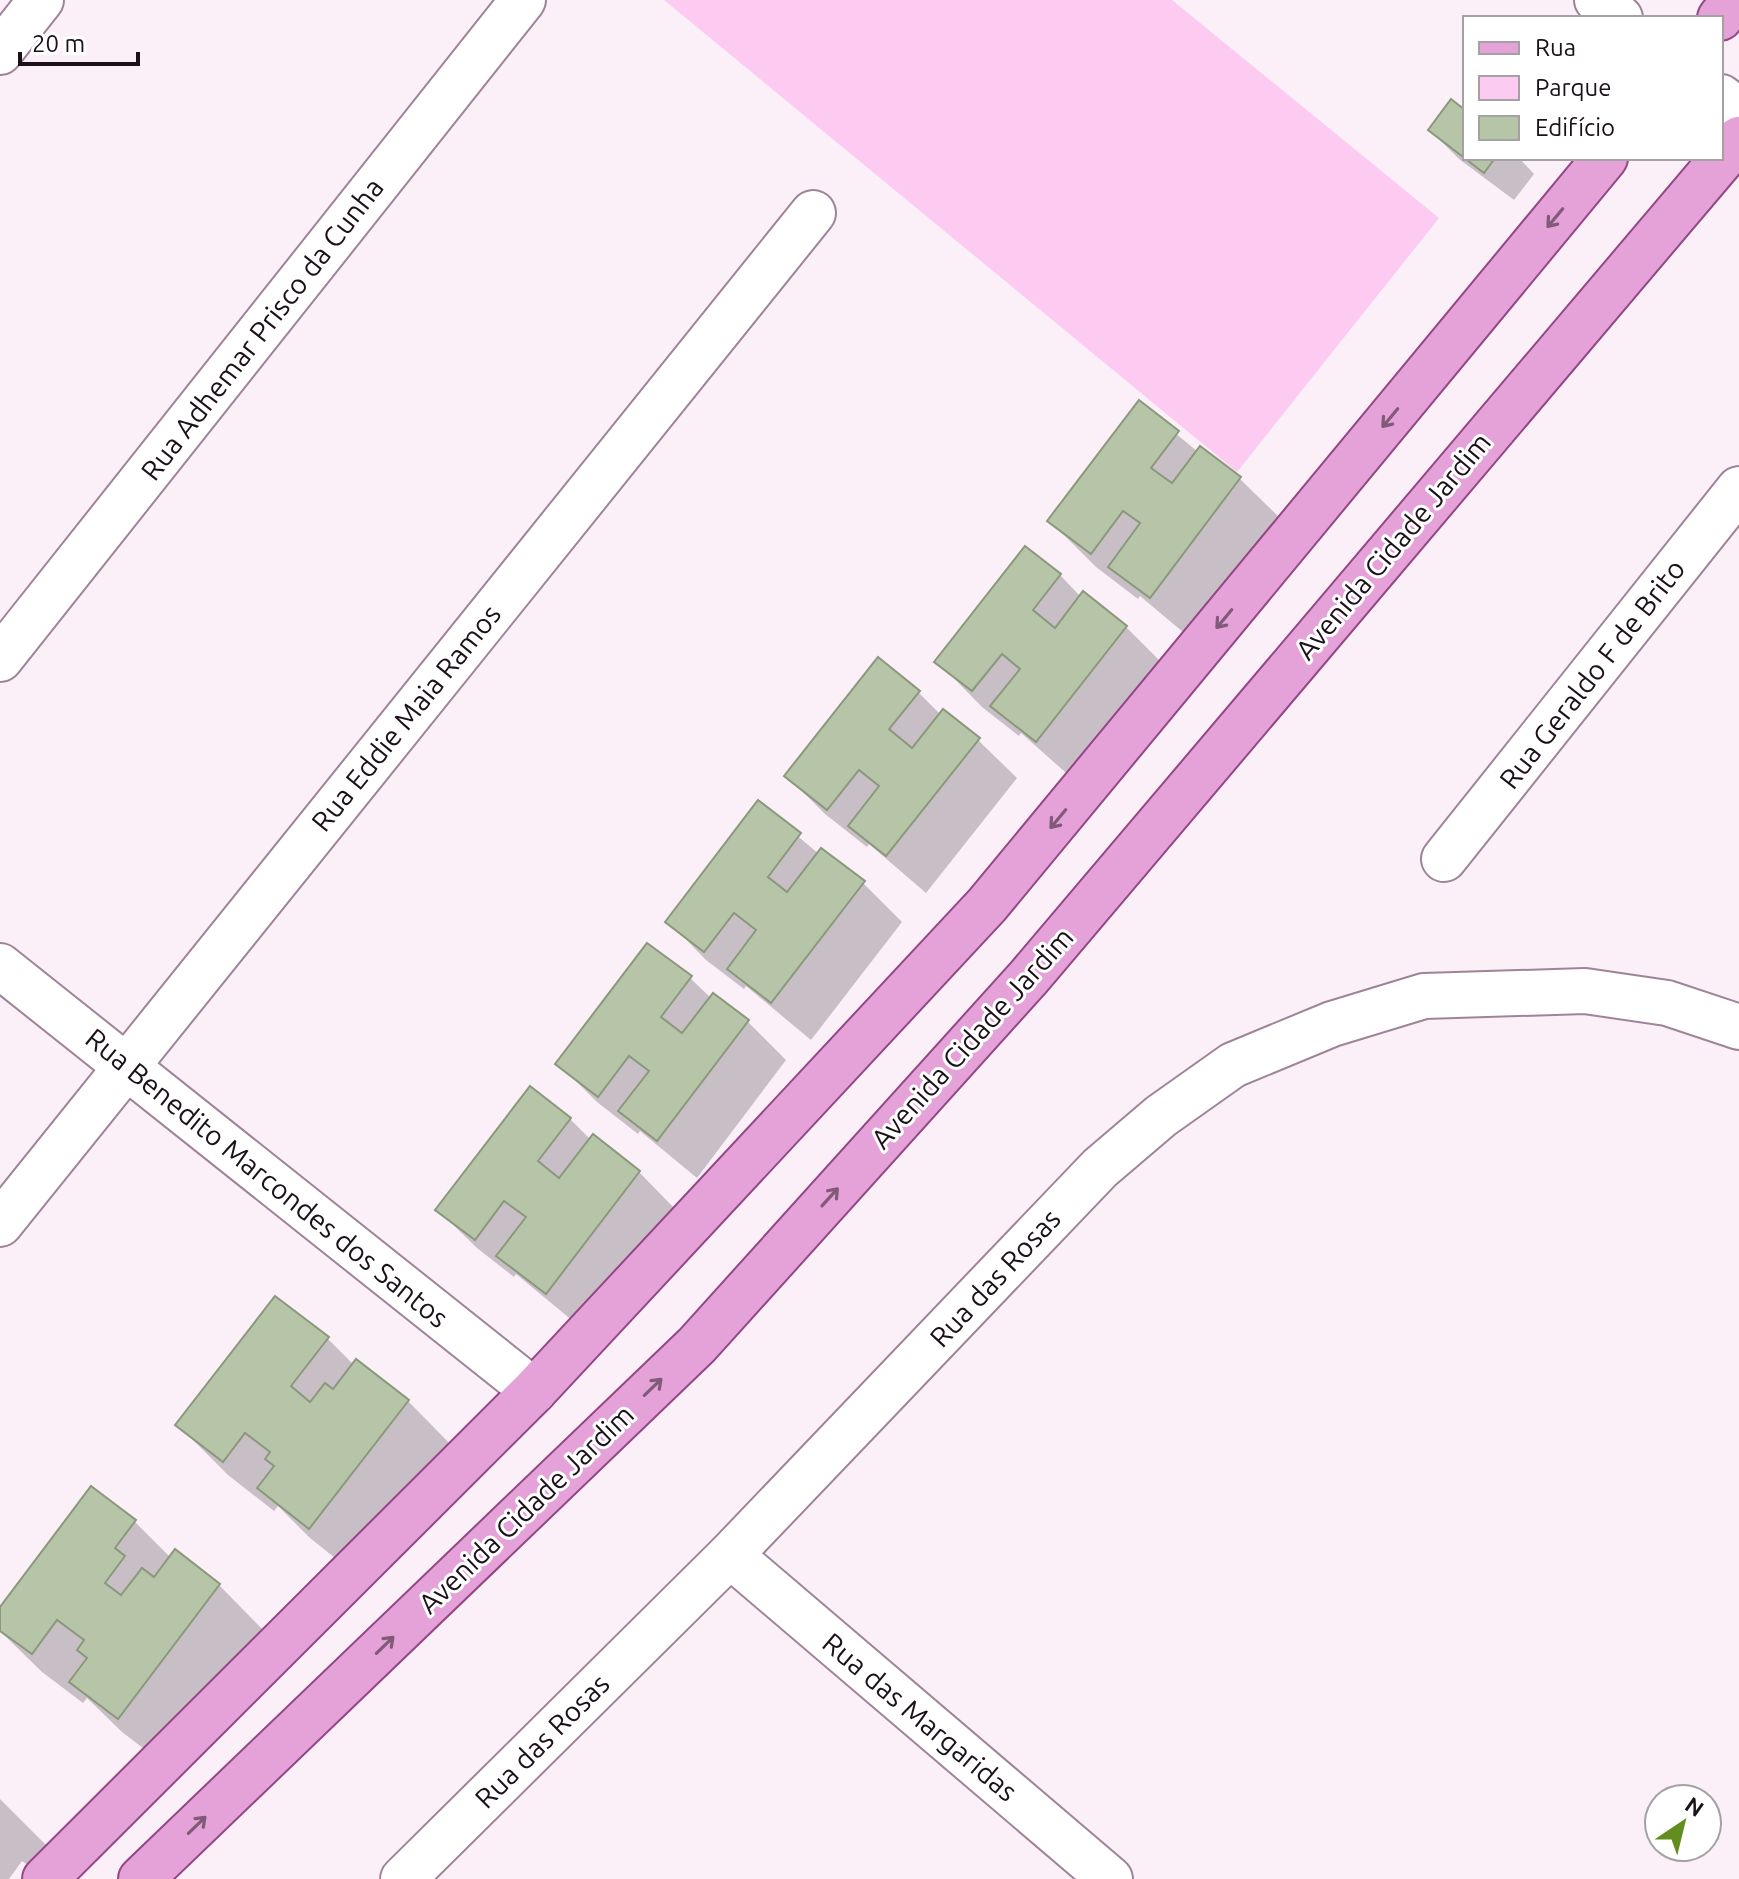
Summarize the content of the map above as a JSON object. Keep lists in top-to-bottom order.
{
  "streets": {
    "main road": ["Avenida Cidade Jardim"],
    "street": [
      "Rua Adhemar Prisco da Cunha",
      "Rua Geraldo F de Brito",
      "Rua Eddie Maia Ramos",
      "Rua Benedito Marcondes dos Santos",
      "Rua das Rosas",
      "Rua das Margaridas"
    ]
  },
  "crossings": [
    ["Rua Eddie Maia Ramos", "Rua Benedito Marcondes dos Santos"],
    ["Rua das Rosas", "Rua das Margaridas"]
  ],
  "legend": ["Rua", "Parque", "Edifício"],
  "scale_bar": "20 m",
  "north": "top right"
}
